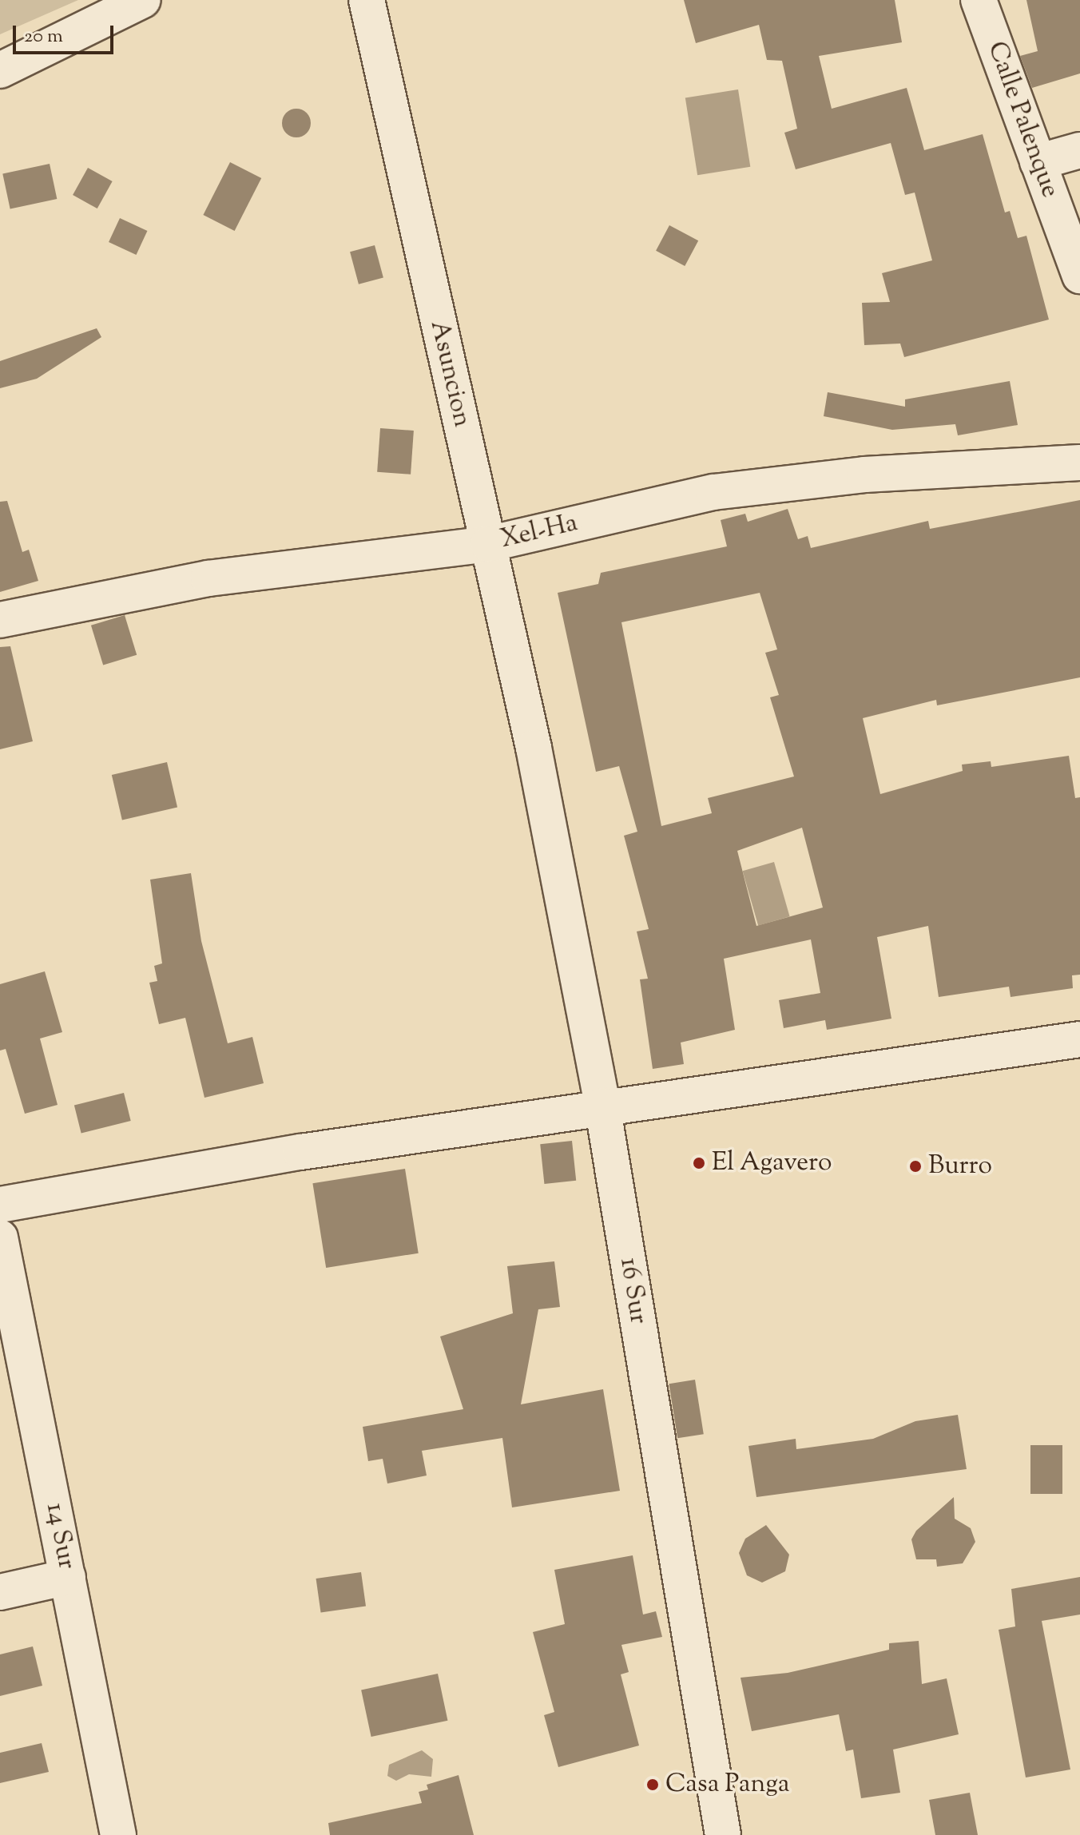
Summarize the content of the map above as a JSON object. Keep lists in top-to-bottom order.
{
  "streets": {
    "street": [
      "Calle Palenque",
      "Asuncion",
      "Xel-Ha",
      "16 Sur",
      "14 Sur"
    ]
  },
  "crossings": [
    ["Asuncion", "Xel-Ha"],
    ["Asuncion", "16 Sur"]
  ],
  "places": ["El Agavero", "Burro", "Casa Panga"],
  "scale_bar": "20 m"
}
